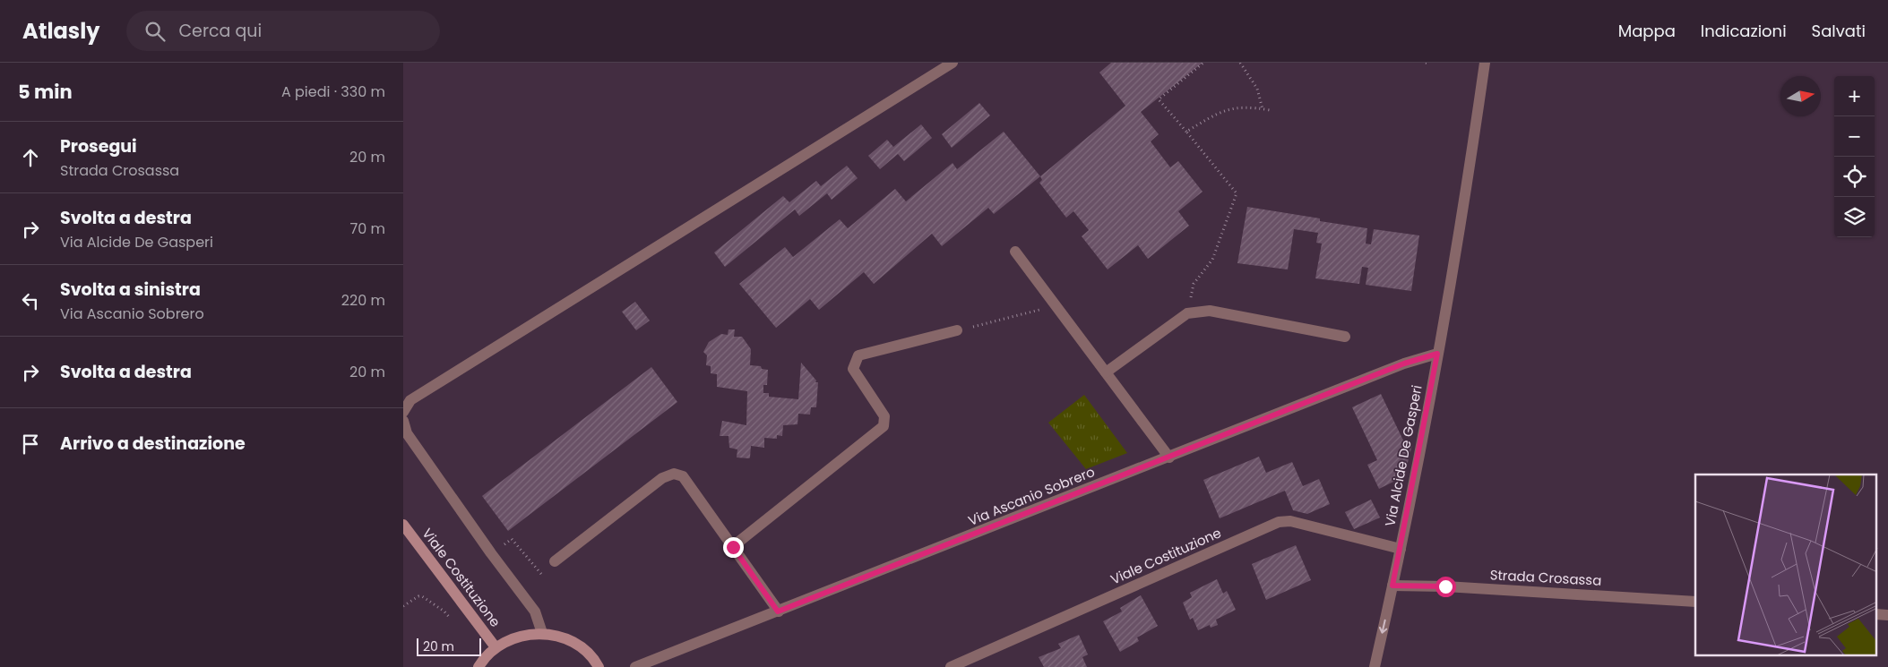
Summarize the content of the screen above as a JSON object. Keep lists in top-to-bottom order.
{
  "streets": {
    "street": [
      "Via Alcide De Gasperi",
      "Via Ascanio Sobrero",
      "Viale Costituzione",
      "Strada Crosassa"
    ]
  },
  "crossings": [
    ["Via Alcide De Gasperi", "Via Ascanio Sobrero"],
    ["Via Alcide De Gasperi", "Viale Costituzione"],
    ["Via Alcide De Gasperi", "Strada Crosassa"]
  ],
  "scale_bar": "20 m",
  "north": "right",
  "page": {
    "header": "Atlasly",
    "search": "Cerca qui",
    "nav": ["Mappa", "Indicazioni", "Salvati"],
    "heading": ["5 min", "A piedi · 330 m"],
    "map_buttons": ["+", "−"],
    "list": [
      ["Prosegui", "Strada Crosassa", "20 m"],
      ["Svolta a destra", "Via Alcide De Gasperi", "70 m"],
      ["Svolta a sinistra", "Via Ascanio Sobrero", "220 m"],
      ["Svolta a destra", "20 m"],
      "Arrivo a destinazione"
    ],
    "scale": "20 m"
  }
}
